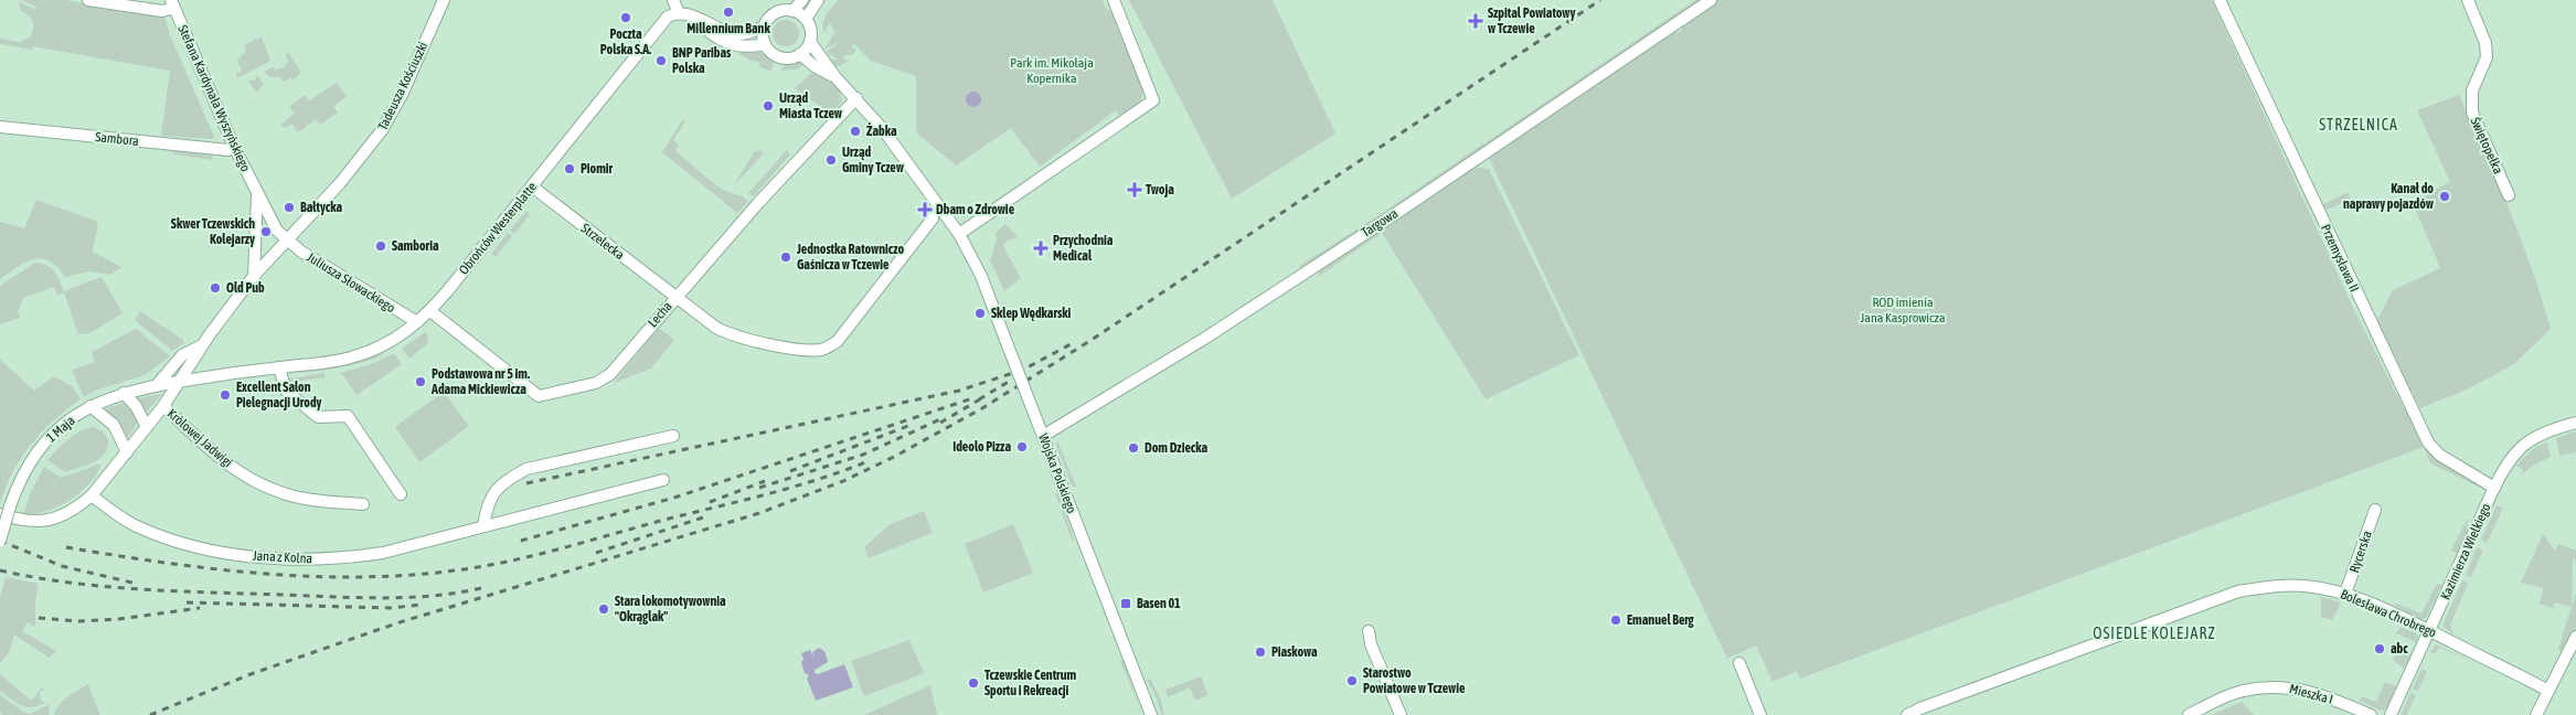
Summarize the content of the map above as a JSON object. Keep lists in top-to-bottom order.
{
  "streets": {
    "street": [
      "Tadeusza Kościuszki",
      "Stefana Kardynała Wyszyńskiego",
      "Sambora",
      "Świętopełka",
      "Targowa",
      "Obrońców Westerplatte",
      "Strzelecka",
      "Przemysława II",
      "Juliusza Słowackiego",
      "Lecha",
      "1 Maja",
      "Królowej Jadwigi",
      "Wojska Polskiego",
      "Rycerska",
      "Kazimierza Wielkiego",
      "Jana z Kolna",
      "Bolesława Chrobrego",
      "Mieszka I"
    ]
  },
  "crossings": [
    ["Tadeusza Kościuszki", "Stefana Kardynała Wyszyńskiego"],
    ["Tadeusza Kościuszki", "Juliusza Słowackiego"],
    ["Stefana Kardynała Wyszyńskiego", "Sambora"],
    ["Stefana Kardynała Wyszyńskiego", "Juliusza Słowackiego"],
    ["Targowa", "Wojska Polskiego"],
    ["Obrońców Westerplatte", "Strzelecka"],
    ["Obrońców Westerplatte", "Juliusza Słowackiego"],
    ["Obrońców Westerplatte", "Lecha"],
    ["Obrońców Westerplatte", "1 Maja"],
    ["Strzelecka", "Lecha"],
    ["Przemysława II", "Kazimierza Wielkiego"],
    ["Lecha", "Wojska Polskiego"],
    ["Rycerska", "Bolesława Chrobrego"],
    ["Kazimierza Wielkiego", "Bolesława Chrobrego"]
  ],
  "districts": ["STRZELNICA", "OSIEDLE KOLEJARZ"],
  "parks": ["Park im. Mikołaja Kopernika", "ROD imienia Jana Kasprowicza"],
  "places": {
    "other": [
      "Millennium Bank",
      "Poczta Polska S.A.",
      "BNP Paribas Polska",
      "Urząd Miasta Tczew",
      "Żabka",
      "Urząd Gminy Tczew",
      "Piomir",
      "Kanał do naprawy pojazdów",
      "Bałtycka",
      "Skwer Tczewskich Kolejarzy",
      "Samboria",
      "Jednostka Ratowniczo Gaśnicza w Tczewie",
      "Old Pub",
      "Sklep Wędkarski",
      "Podstawowa nr 5 im. Adama Mickiewicza",
      "Excellent Salon Pielegnacji Urody",
      "Ideolo Pizza",
      "Dom Dziecka",
      "Stara lokomotywownia \"Okrąglak\"",
      "Emanuel Berg",
      "abc",
      "Piaskowa",
      "Starostwo Powiatowe w Tczewie",
      "Tczewskie Centrum Sportu i Rekreacji"
    ],
    "health": [
      "Szpital Powiatowy w Tczewie",
      "Twoja",
      "Dbam o Zdrowie",
      "Przychodnia Medical"
    ],
    "transit": ["Basen 01"]
  }
}
